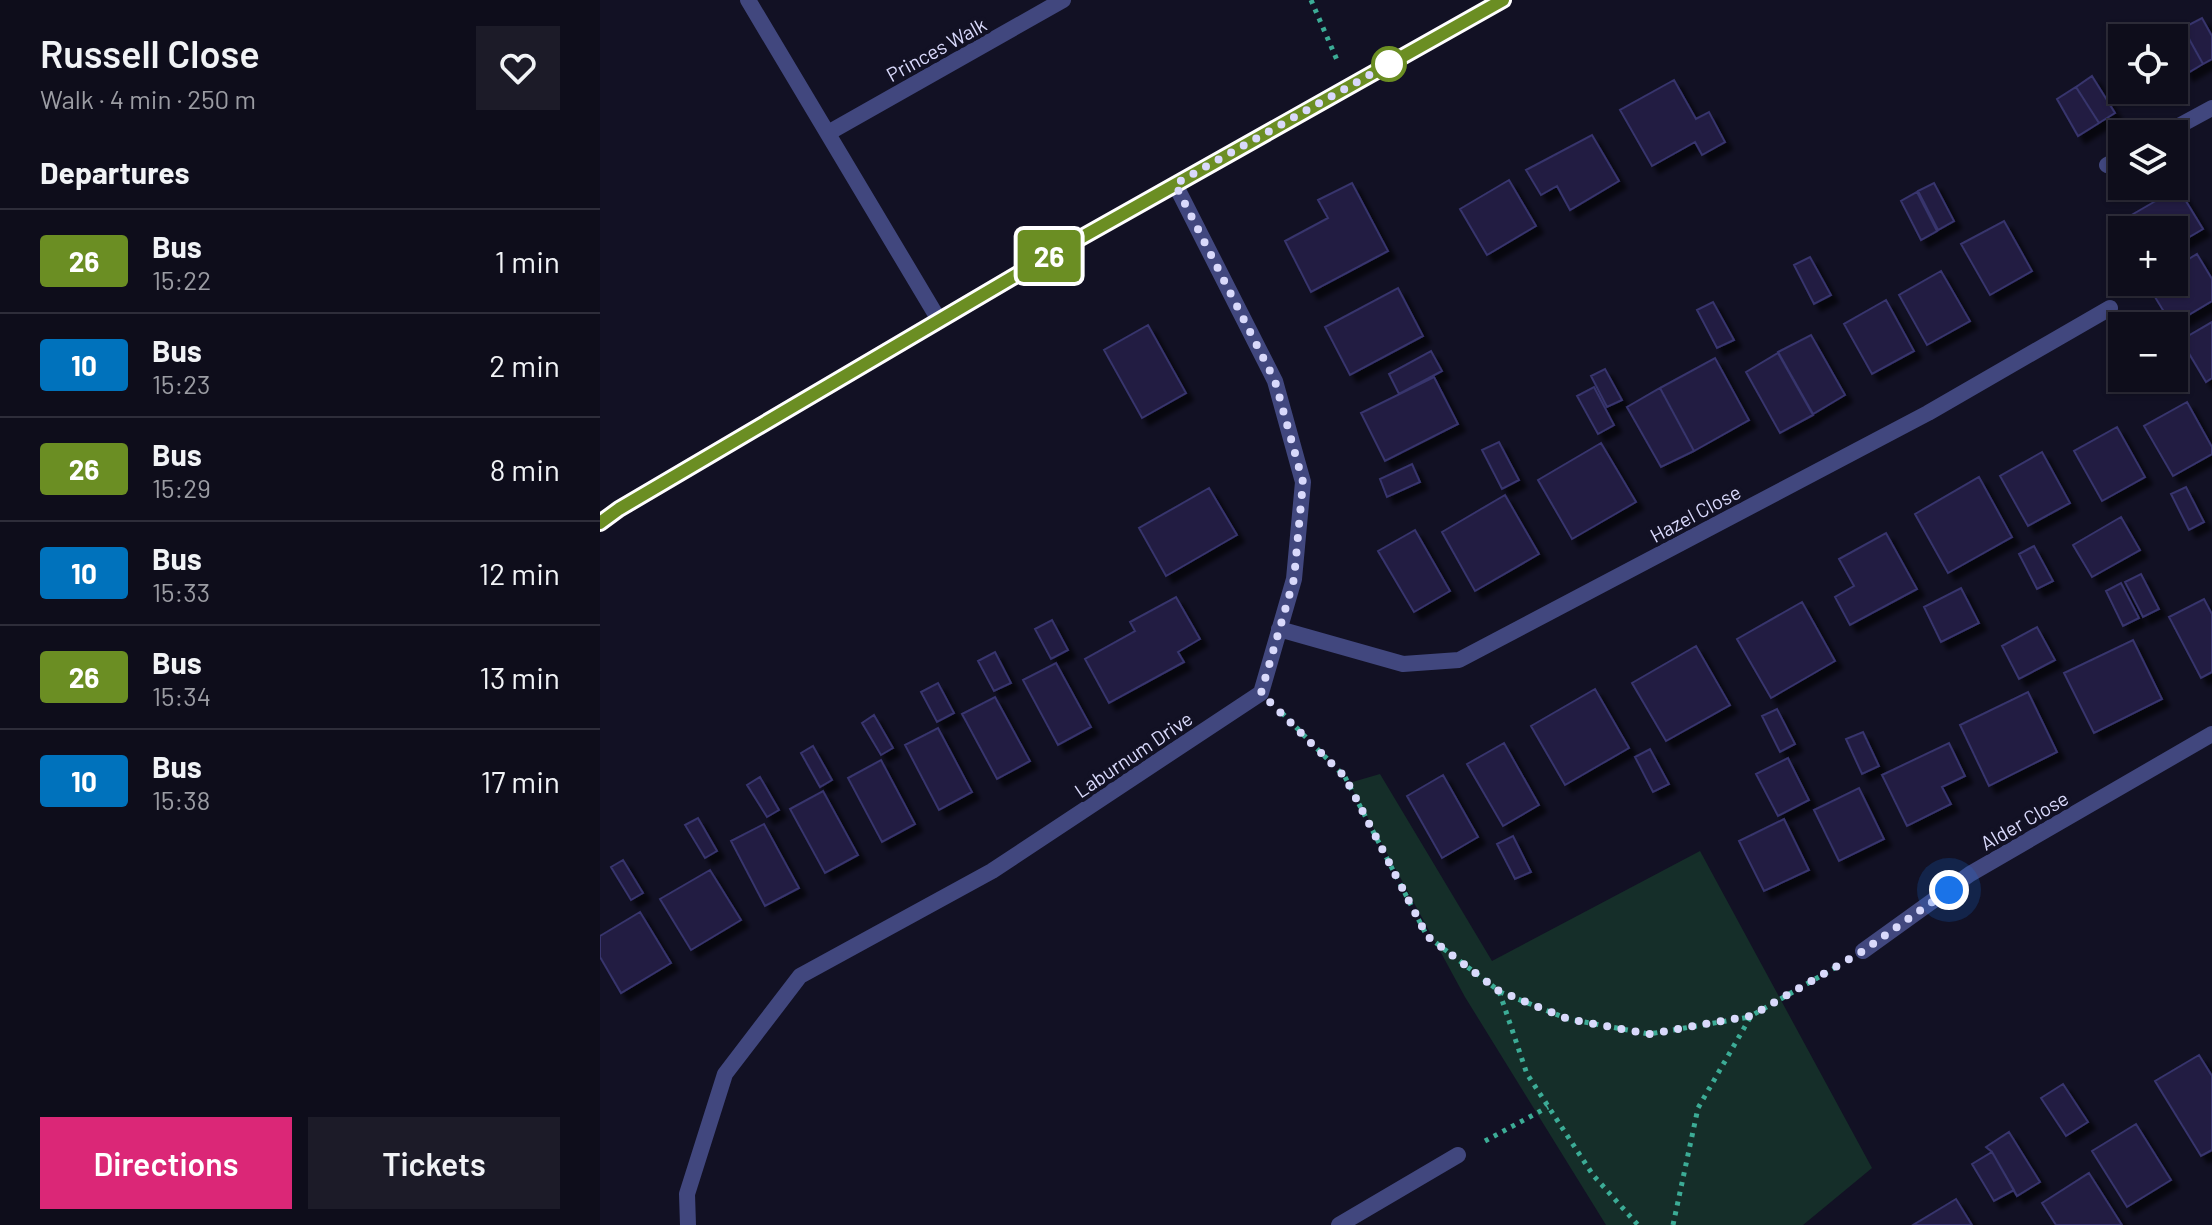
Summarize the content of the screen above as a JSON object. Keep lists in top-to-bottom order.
{
  "streets": {
    "street": [
      "Princes Walk",
      "Hazel Close",
      "Laburnum Drive",
      "Alder Close"
    ]
  },
  "lines": ["bus line 26"],
  "page": {
    "heading": [
      ["Russell Close", "Walk · 4 min · 250 m"],
      "Departures"
    ],
    "on_map": "26",
    "map_buttons": ["+", "−"],
    "list": [
      {
        "mark": "26",
        "name": "Bus",
        "note": "15:22",
        "value": "1 min"
      },
      {
        "mark": "10",
        "name": "Bus",
        "note": "15:23",
        "value": "2 min"
      },
      {
        "mark": "26",
        "name": "Bus",
        "note": "15:29",
        "value": "8 min"
      },
      {
        "mark": "10",
        "name": "Bus",
        "note": "15:33",
        "value": "12 min"
      },
      {
        "mark": "26",
        "name": "Bus",
        "note": "15:34",
        "value": "13 min"
      },
      {
        "mark": "10",
        "name": "Bus",
        "note": "15:38",
        "value": "17 min"
      }
    ],
    "buttons": ["Directions", "Tickets"]
  }
}
